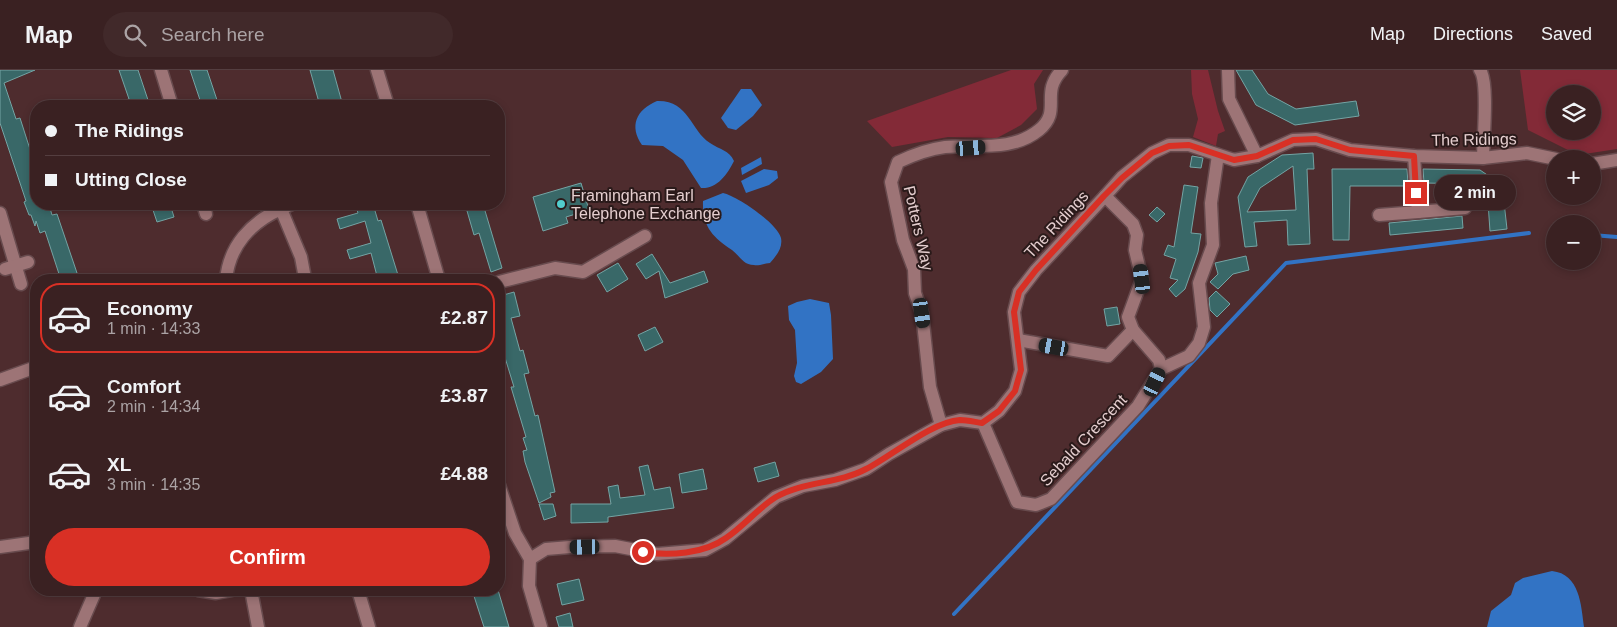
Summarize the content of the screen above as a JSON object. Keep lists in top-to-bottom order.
{
  "streets": {
    "street": ["The Ridings", "Potters Way", "Sebald Crescent"]
  },
  "crossings": [
    ["The Ridings", "Sebald Crescent"]
  ],
  "places": ["Framingham Earl Telephone Exchange"],
  "page": {
    "header": "Map",
    "search": "Search here",
    "nav": ["Map", "Directions", "Saved"],
    "map_buttons": ["+", "−"],
    "banner": ["The Ridings", "Utting Close"],
    "bubble": "2 min",
    "list": [
      {
        "name": "Economy",
        "note": "1 min · 14:33",
        "value": "£2.87"
      },
      {
        "name": "Comfort",
        "note": "2 min · 14:34",
        "value": "£3.87"
      },
      {
        "name": "XL",
        "note": "3 min · 14:35",
        "value": "£4.88"
      }
    ],
    "buttons": "Confirm"
  }
}
